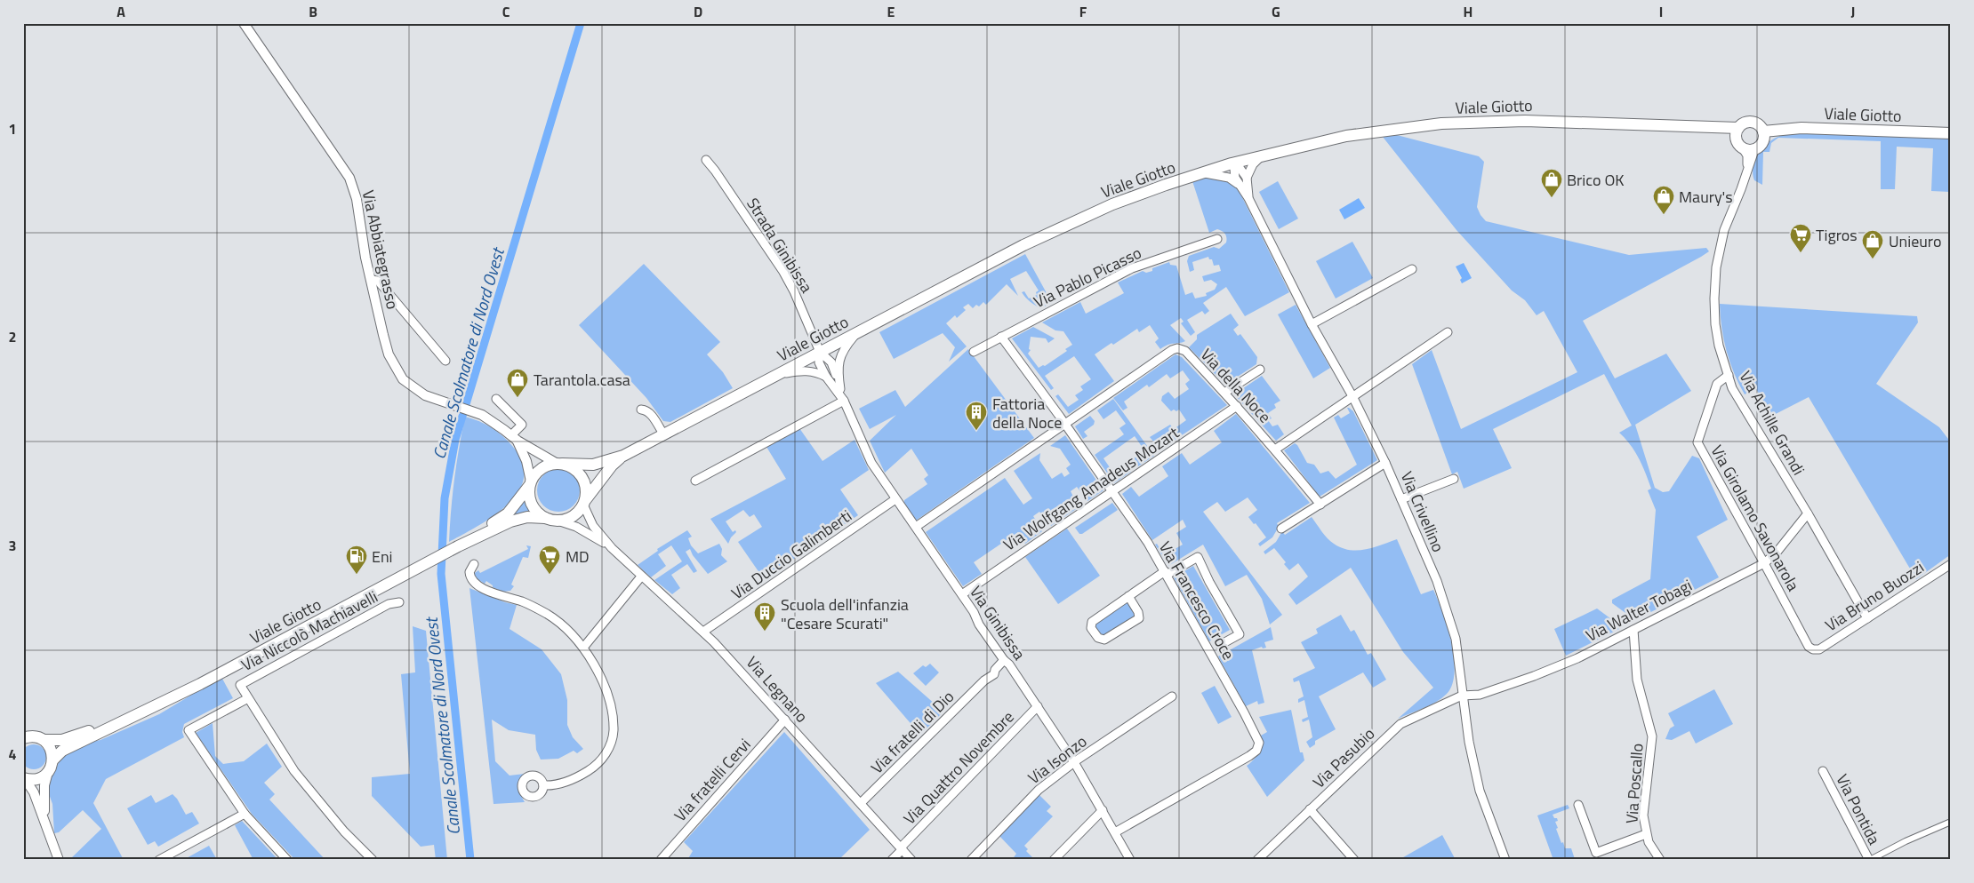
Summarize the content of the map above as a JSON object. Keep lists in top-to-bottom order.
{
  "streets": {
    "main road": ["Viale Giotto"],
    "street": [
      "Strada Ginibissa",
      "Via Abbiategrasso",
      "Via Pablo Picasso",
      "Via della Noce",
      "Via Achille Grandi",
      "Via Wolfgang Amadeus Mozart",
      "Via Crivellino",
      "Via Girolamo Savonarola",
      "Via Duccio Galimberti",
      "Via Bruno Buozzi",
      "Via Francesco Croce",
      "Via Walter Tobagi",
      "Via Ginibissa",
      "Via Niccolò Machiavelli",
      "Via Legnano",
      "Via fratelli di Dio",
      "Via Pasubio",
      "Via Isonzo",
      "Via Quattro Novembre",
      "Via fratelli Cervi",
      "Via Poscallo",
      "Via Pontida"
    ]
  },
  "crossings": [
    ["Viale Giotto", "Strada Ginibissa"],
    ["Viale Giotto", "Via Abbiategrasso"],
    ["Viale Giotto", "Via Achille Grandi"],
    ["Viale Giotto", "Via Crivellino"],
    ["Viale Giotto", "Via Ginibissa"],
    ["Viale Giotto", "Via Legnano"],
    ["Strada Ginibissa", "Via Ginibissa"],
    ["Via Abbiategrasso", "Via Legnano"],
    ["Via Pablo Picasso", "Via Francesco Croce"],
    ["Via della Noce", "Via Wolfgang Amadeus Mozart"],
    ["Via della Noce", "Via Francesco Croce"],
    ["Via della Noce", "Via Ginibissa"],
    ["Via Achille Grandi", "Via Girolamo Savonarola"],
    ["Via Achille Grandi", "Via Bruno Buozzi"],
    ["Via Achille Grandi", "Via Walter Tobagi"],
    ["Via Wolfgang Amadeus Mozart", "Via Francesco Croce"],
    ["Via Wolfgang Amadeus Mozart", "Via Ginibissa"],
    ["Via Crivellino", "Via Walter Tobagi"],
    ["Via Crivellino", "Via Pasubio"],
    ["Via Girolamo Savonarola", "Via Bruno Buozzi"],
    ["Via Girolamo Savonarola", "Via Walter Tobagi"],
    ["Via Duccio Galimberti", "Via Ginibissa"],
    ["Via Duccio Galimberti", "Via Legnano"],
    ["Via Francesco Croce", "Via Ginibissa"],
    ["Via Walter Tobagi", "Via Pasubio"],
    ["Via Walter Tobagi", "Via Poscallo"],
    ["Via Ginibissa", "Via fratelli di Dio"],
    ["Via Ginibissa", "Via Isonzo"],
    ["Via Ginibissa", "Via Quattro Novembre"],
    ["Via Legnano", "Via fratelli di Dio"],
    ["Via Legnano", "Via Quattro Novembre"],
    ["Via Legnano", "Via fratelli Cervi"]
  ],
  "water": ["Canale Scolmatore di Nord Ovest"],
  "places": {
    "shop": [
      "Brico OK",
      "Maury's",
      "Unieuro",
      "Tarantola.casa"
    ],
    "supermarket": ["Tigros", "MD"],
    "building": ["Fattoria della Noce", "Scuola dell'infanzia \"Cesare Scurati\""],
    "fuel station": ["Eni"]
  },
  "grid": {
    "columns": [
      "A",
      "B",
      "C",
      "D",
      "E",
      "F",
      "G",
      "H",
      "I",
      "J"
    ],
    "rows": [
      "1",
      "2",
      "3",
      "4"
    ]
  }
}
